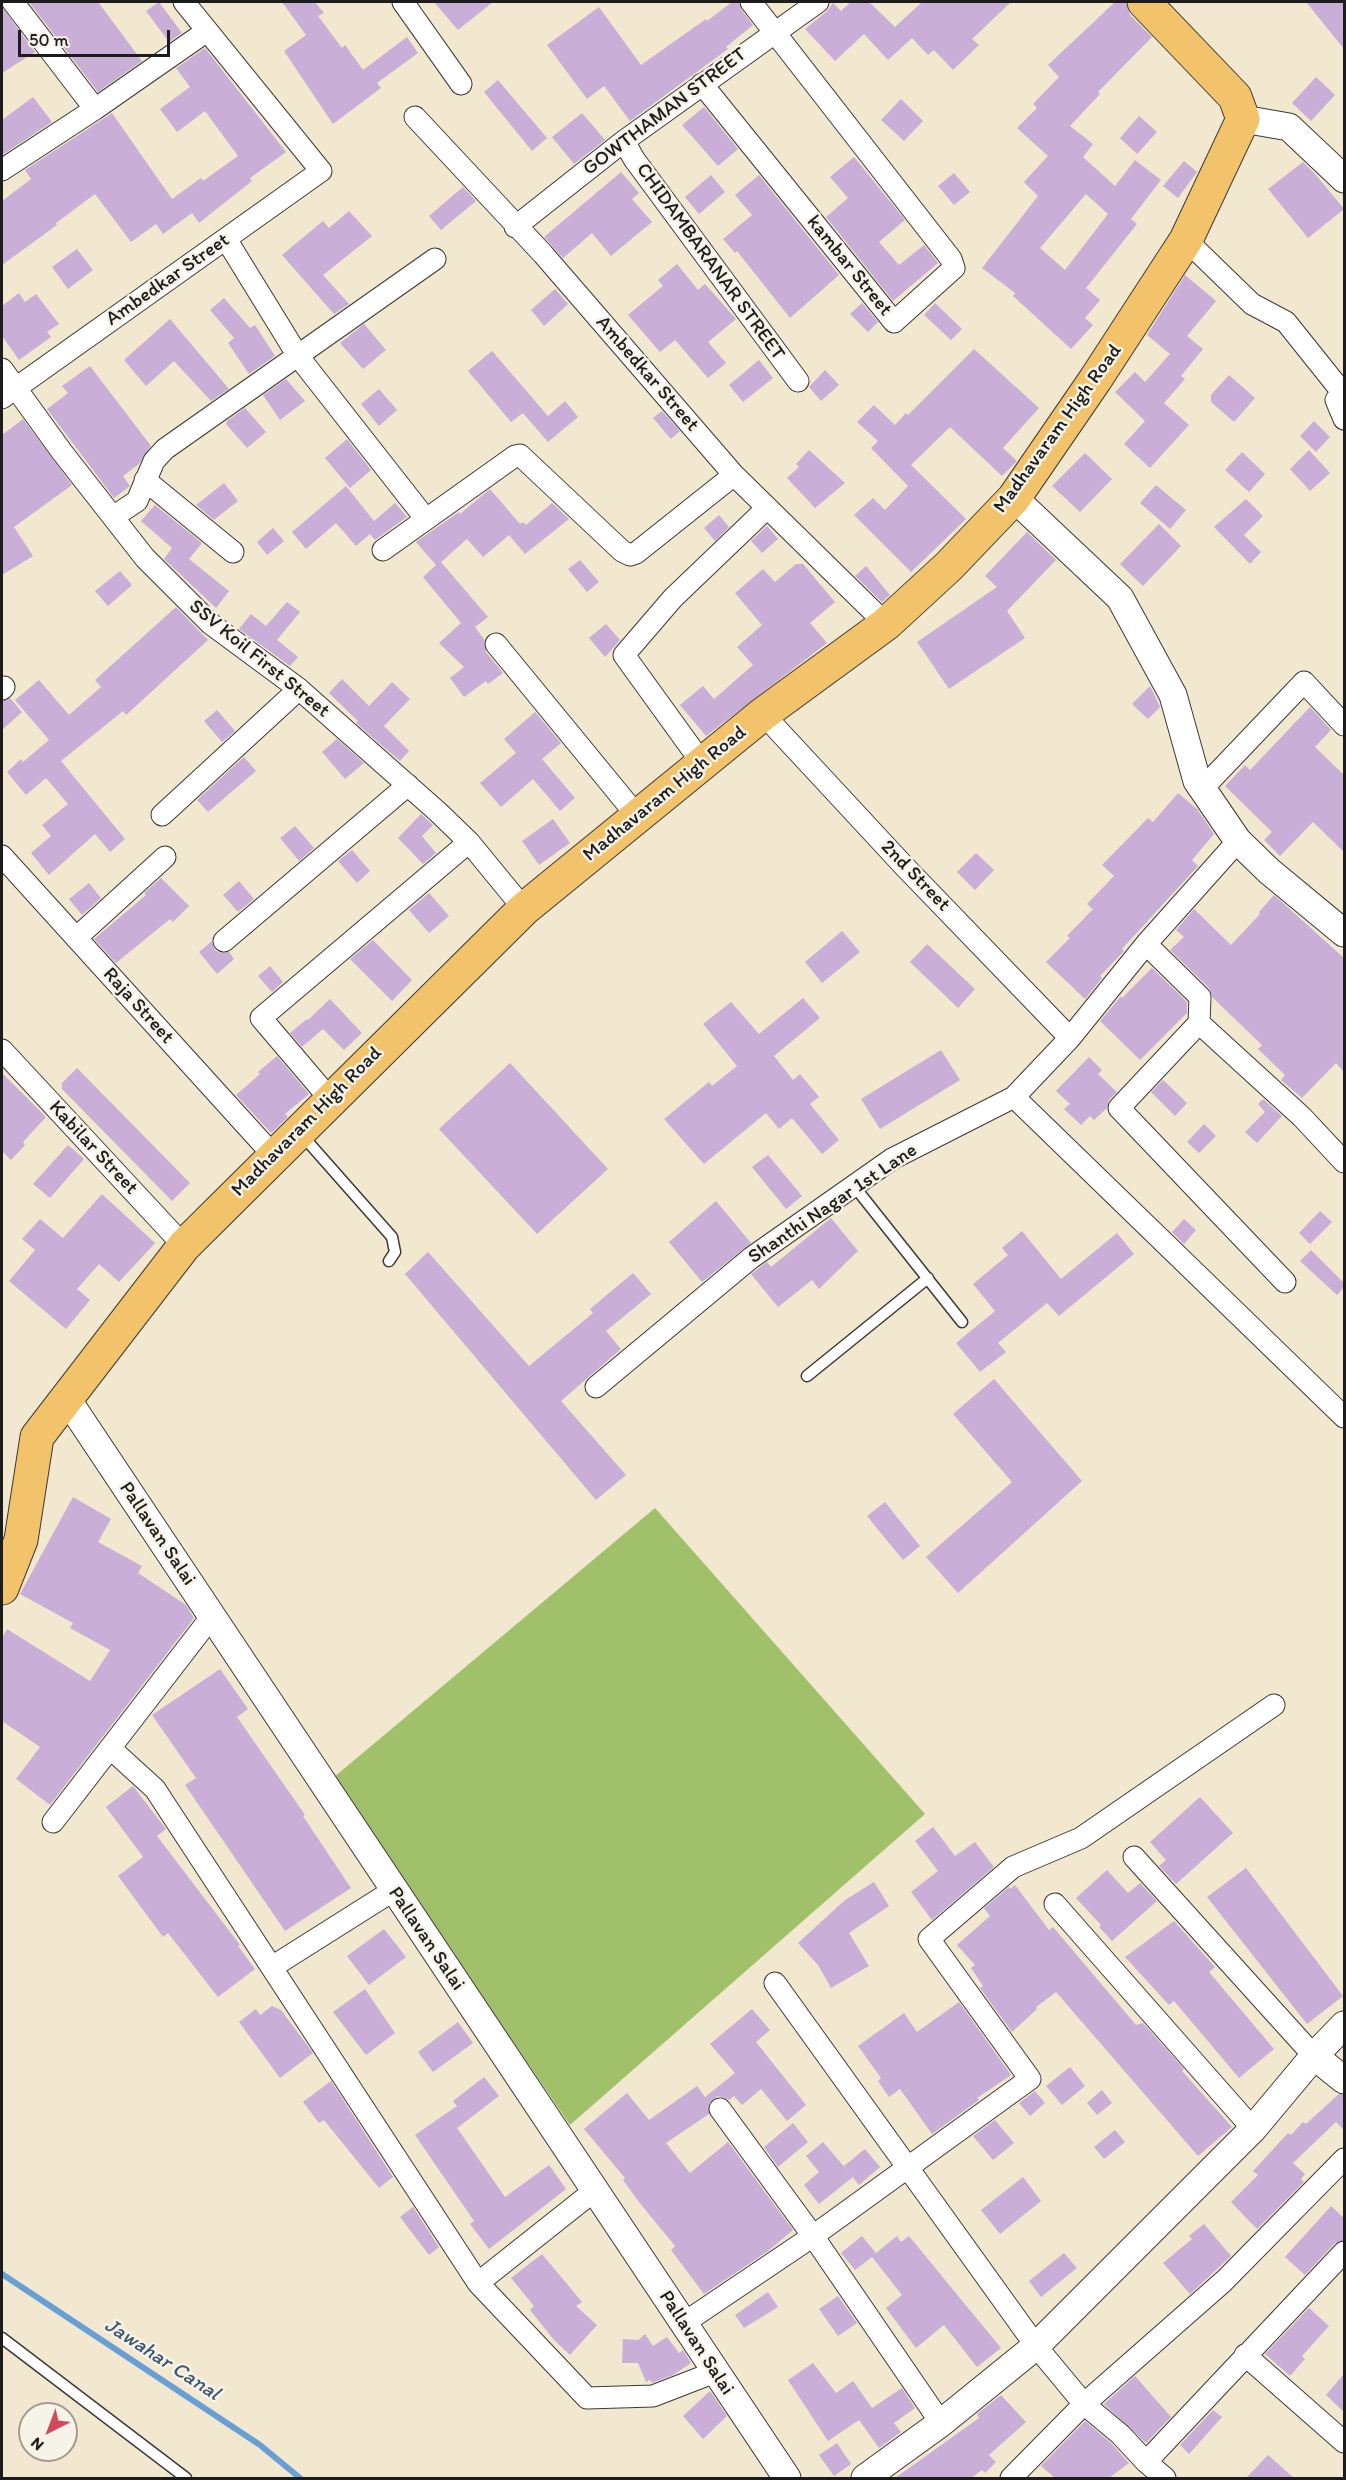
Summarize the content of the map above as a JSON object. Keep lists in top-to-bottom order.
{
  "streets": {
    "main road": ["Madhavaram High Road"],
    "street": [
      "GOWTHAMAN STREET",
      "CHIDAMBARANAR STREET",
      "kambar Street",
      "Ambedkar Street",
      "SSV Koil First Street",
      "2nd Street",
      "Raja Street",
      "Kabilar Street",
      "Shanthi Nagar 1st Lane",
      "Pallavan Salai"
    ]
  },
  "crossings": [
    ["GOWTHAMAN STREET", "CHIDAMBARANAR STREET"],
    ["GOWTHAMAN STREET", "kambar Street"],
    ["GOWTHAMAN STREET", "Ambedkar Street"],
    ["Ambedkar Street", "Madhavaram High Road"],
    ["Ambedkar Street", "SSV Koil First Street"],
    ["Madhavaram High Road", "SSV Koil First Street"],
    ["Madhavaram High Road", "2nd Street"],
    ["Madhavaram High Road", "Raja Street"],
    ["Madhavaram High Road", "Kabilar Street"],
    ["Madhavaram High Road", "Pallavan Salai"],
    ["2nd Street", "Shanthi Nagar 1st Lane"]
  ],
  "water": ["Jawahar Canal"],
  "scale_bar": "50 m",
  "north": "bottom left"
}
